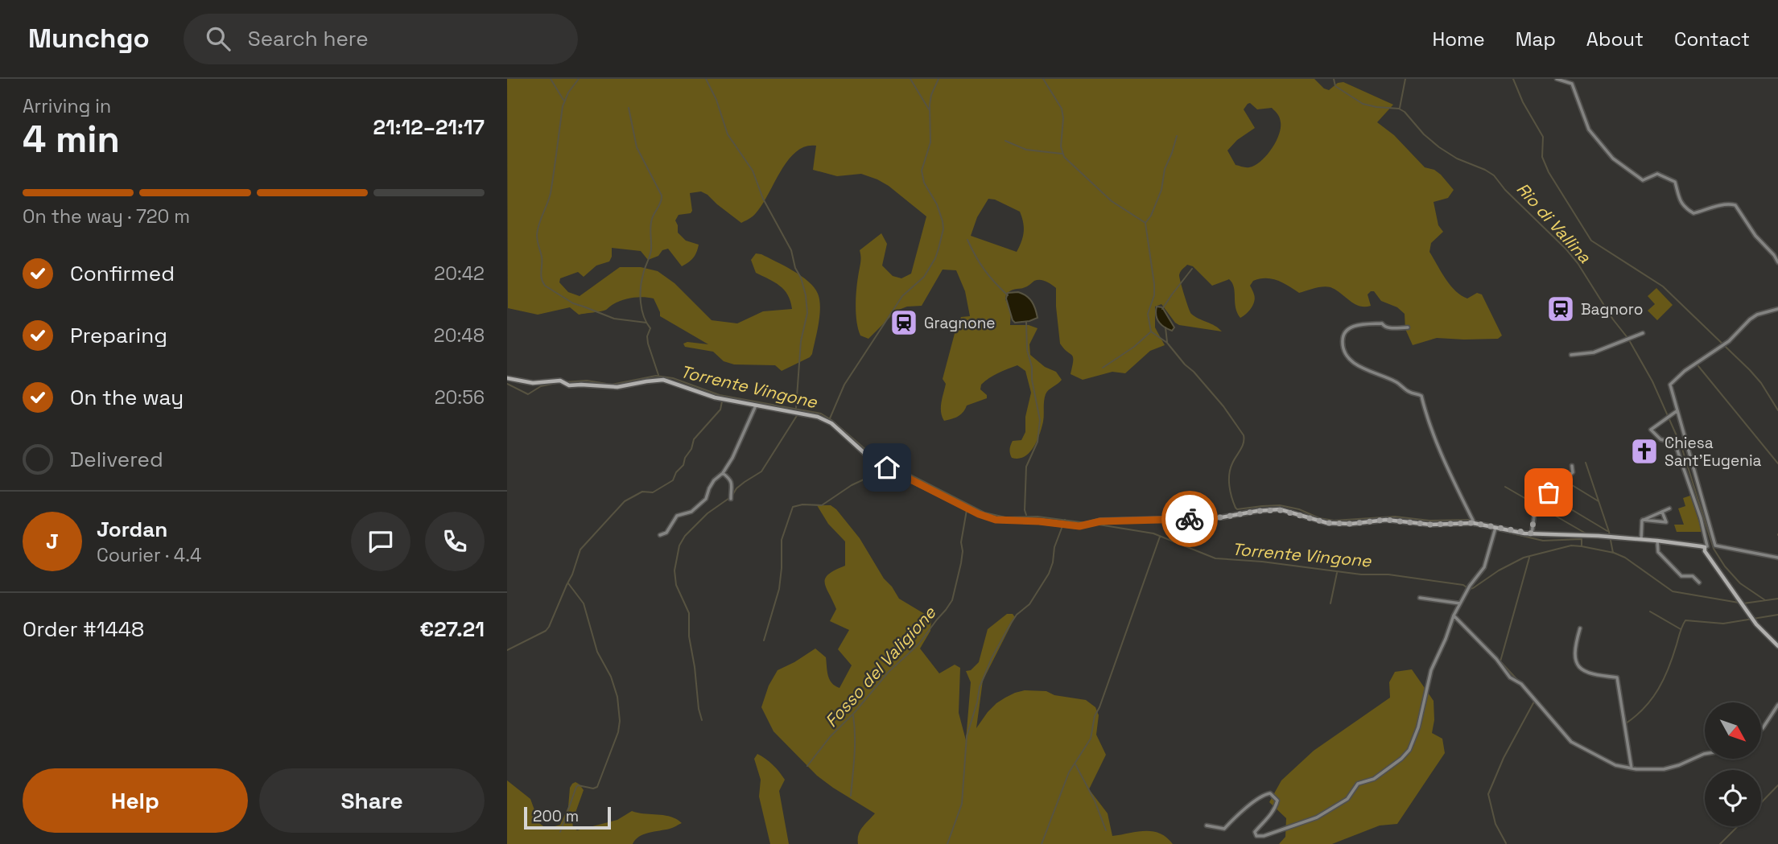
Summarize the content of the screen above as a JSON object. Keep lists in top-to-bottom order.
{
  "water": ["Rio di Vallina", "Torrente Vingone", "Fosso del Valigione"],
  "places": {
    "station": ["Bagnoro", "Gragnone"],
    "church": ["Chiesa Sant'Eugenia"]
  },
  "scale_bar": "200 m",
  "north": "bottom right",
  "page": {
    "header": "Munchgo",
    "search": "Search here",
    "nav": [
      "Home",
      "Map",
      "About",
      "Contact"
    ],
    "heading": ["4 min", "Arriving in", "21:12–21:17"],
    "panel": [
      "Jordan",
      "Courier · 4.4",
      "Order #1448",
      "€27.21"
    ],
    "bar": "On the way · 720 m",
    "list": [
      ["Confirmed", "20:42"],
      ["Preparing", "20:48"],
      ["On the way", "20:56"],
      "Delivered"
    ],
    "round": "J",
    "buttons": ["Help", "Share"],
    "scale": "200 m"
  }
}
